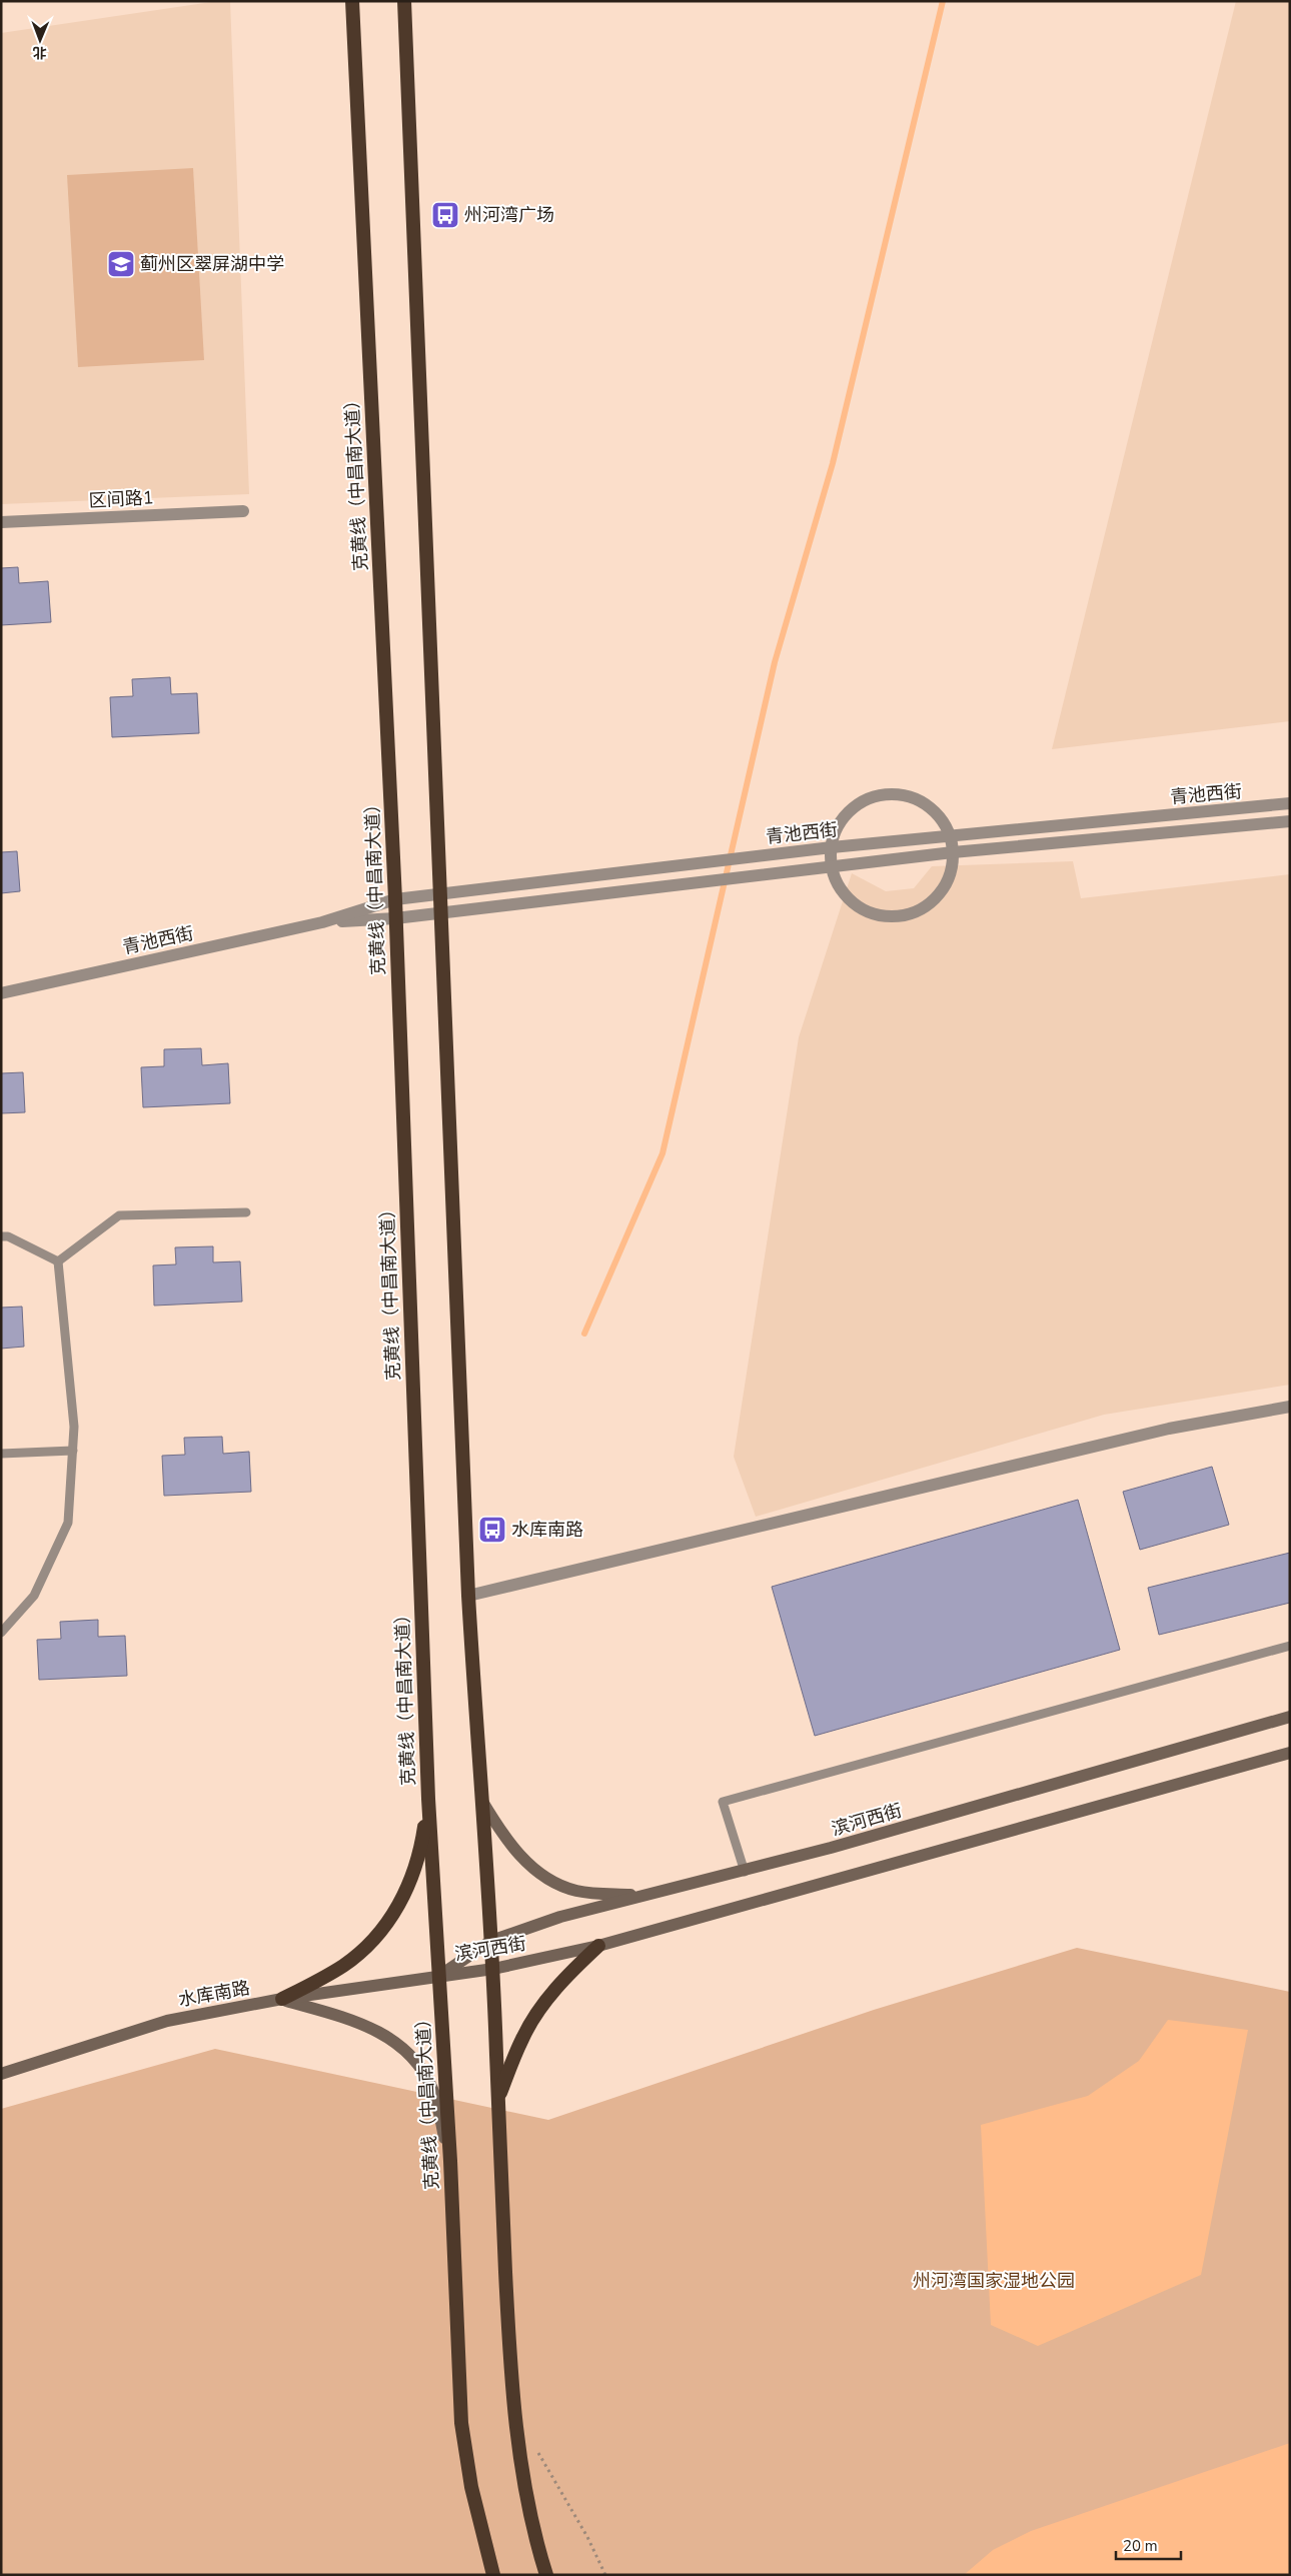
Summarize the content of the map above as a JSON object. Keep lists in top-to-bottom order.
{
  "streets": {
    "highway": ["克黄线（中昌南大道）"],
    "main road": ["滨河西街", "水库南路"],
    "street": ["区间路1", "青池西街"]
  },
  "crossings": [
    ["克黄线（中昌南大道）", "青池西街"],
    ["克黄线（中昌南大道）", "滨河西街"],
    ["克黄线（中昌南大道）", "水库南路"],
    ["滨河西街", "水库南路"]
  ],
  "parks": ["州河湾国家湿地公园"],
  "places": {
    "bus stop": ["州河湾广场", "水库南路"],
    "school or university": ["蓟州区翠屏湖中学"]
  },
  "scale_bar": "20 m",
  "north": "bottom"
}
